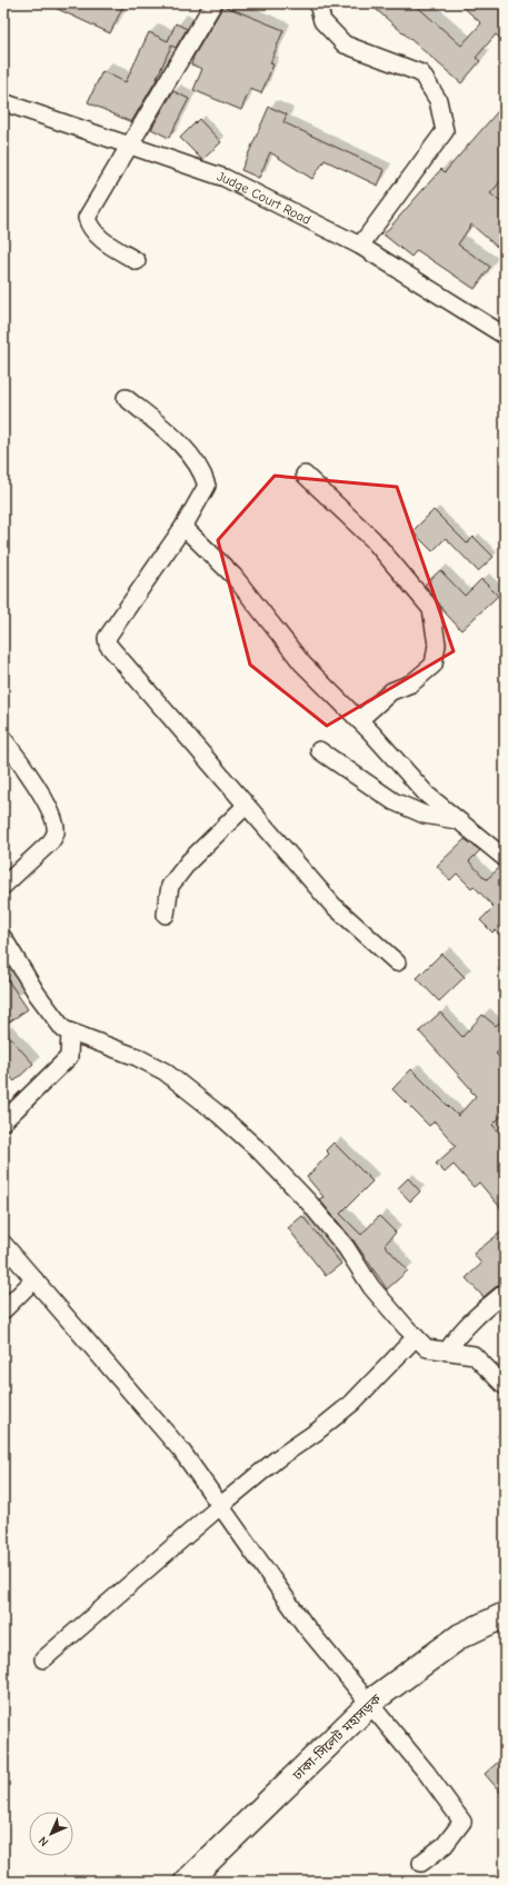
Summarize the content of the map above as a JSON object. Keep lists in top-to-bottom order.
{
  "streets": {
    "highway": ["ঢাকা-সিলেট মহাসড়ক"],
    "street": ["Judge Court Road"]
  },
  "north": "bottom left"
}
